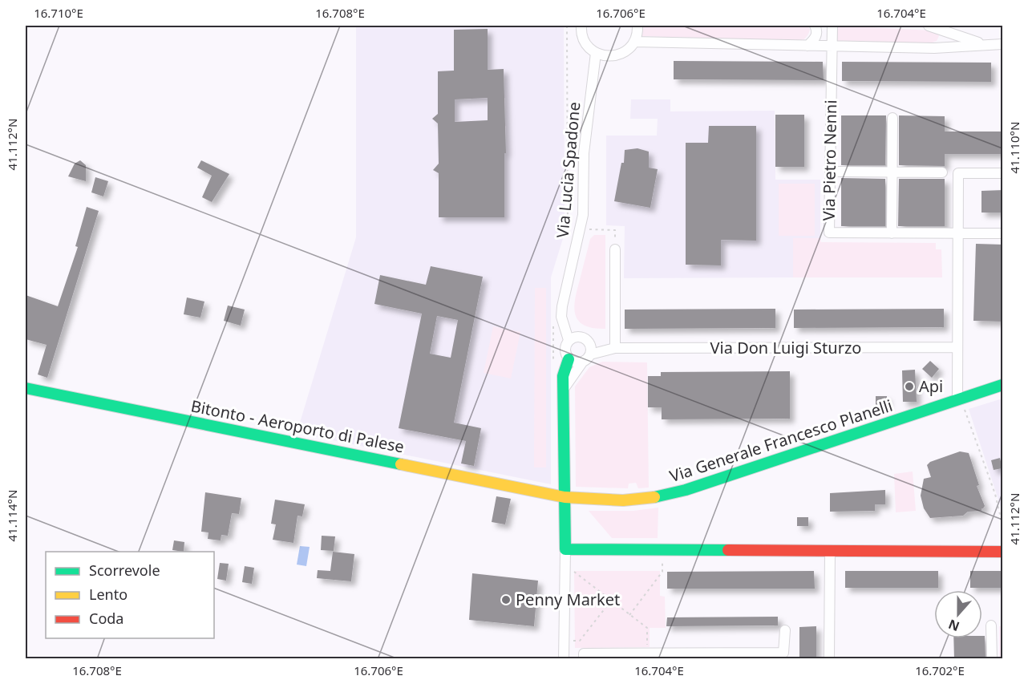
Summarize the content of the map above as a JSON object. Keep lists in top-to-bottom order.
{
  "streets": {
    "street": [
      "Via Pietro Nenni",
      "Via Lucia Spadone",
      "Via Don Luigi Sturzo",
      "Bitonto - Aeroporto di Palese",
      "Via Generale Francesco Planelli"
    ]
  },
  "crossings": [
    ["Bitonto - Aeroporto di Palese", "Via Generale Francesco Planelli"]
  ],
  "places": ["Api", "Penny Market"],
  "legend": ["Scorrevole", "Lento", "Coda"],
  "north": "bottom",
  "coordinates": [
    "16.710°E",
    "16.708°E",
    "16.706°E",
    "16.704°E",
    "41.112°N",
    "41.110°N",
    "41.114°N",
    "16.702°E"
  ]
}
